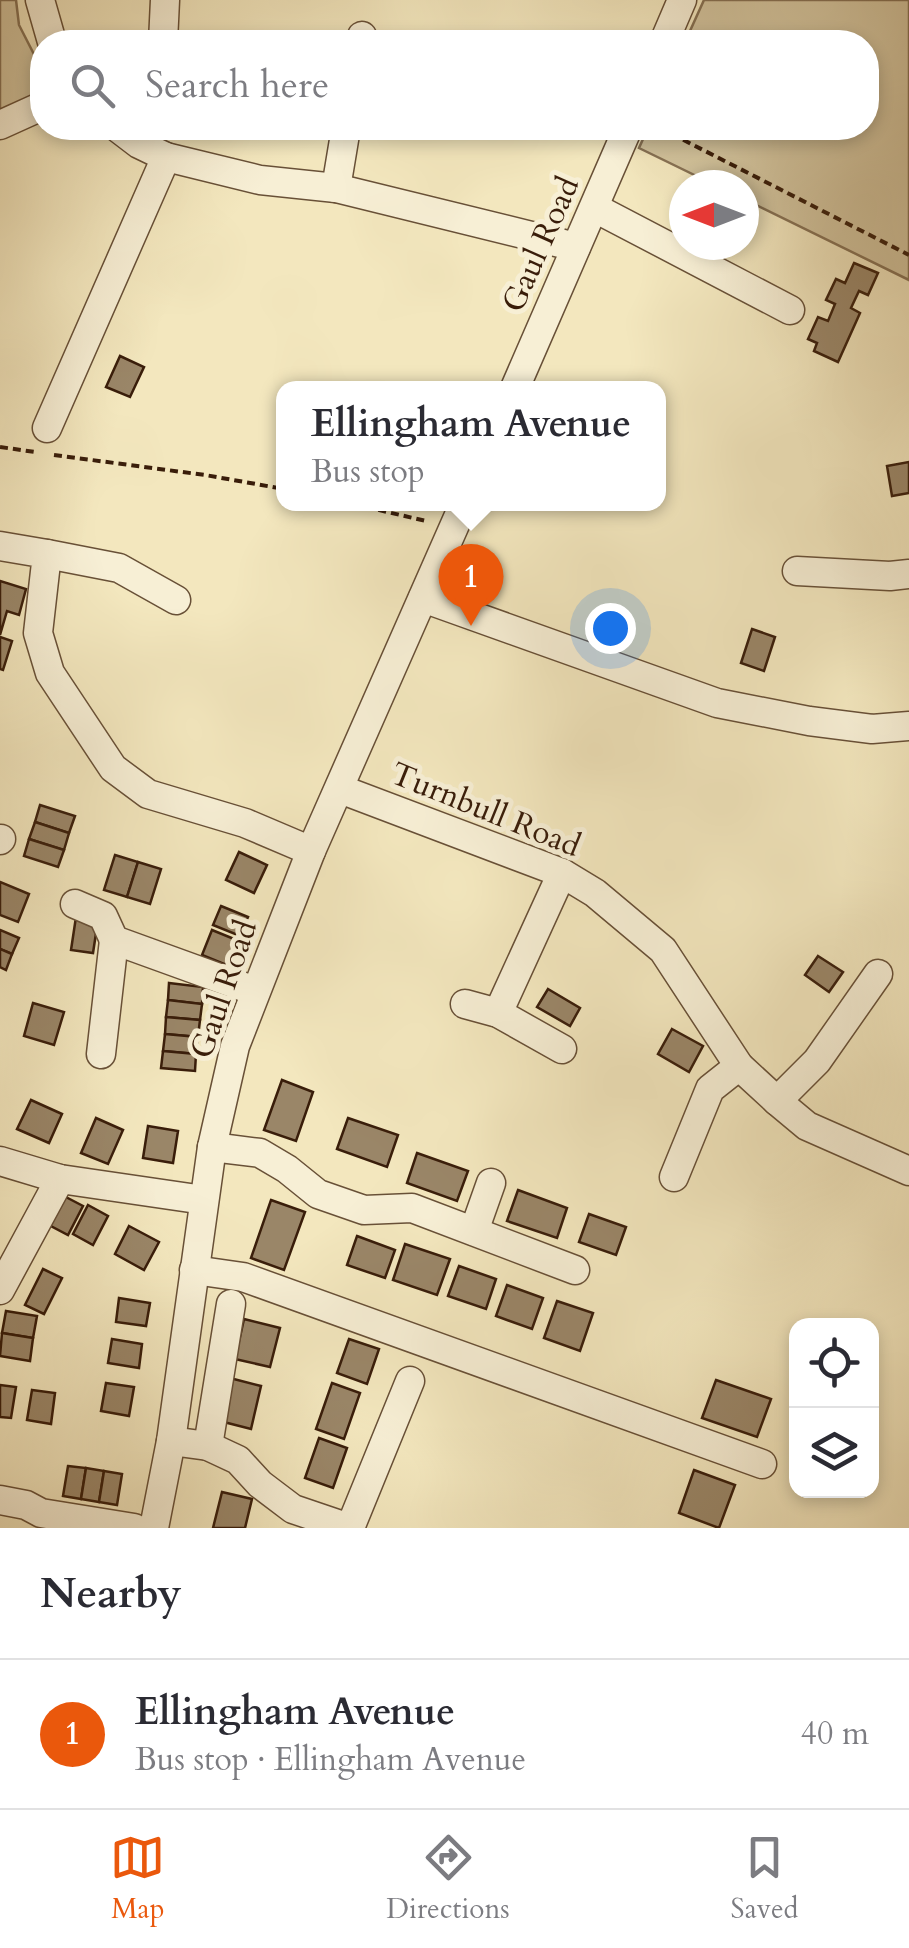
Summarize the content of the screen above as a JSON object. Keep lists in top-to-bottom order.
{
  "streets": {
    "street": ["Gaul Road", "Turnbull Road"]
  },
  "crossings": [
    ["Gaul Road", "Turnbull Road"]
  ],
  "north": "left",
  "page": {
    "search": "Search here",
    "popup": ["Ellingham Avenue", "Bus stop"],
    "pins": "1",
    "heading": "Nearby",
    "list": [
      {
        "mark": "1",
        "name": "Ellingham Avenue",
        "note": "Bus stop · Ellingham Avenue",
        "value": "40 m"
      }
    ],
    "nav": ["Map", "Directions", "Saved"]
  }
}
